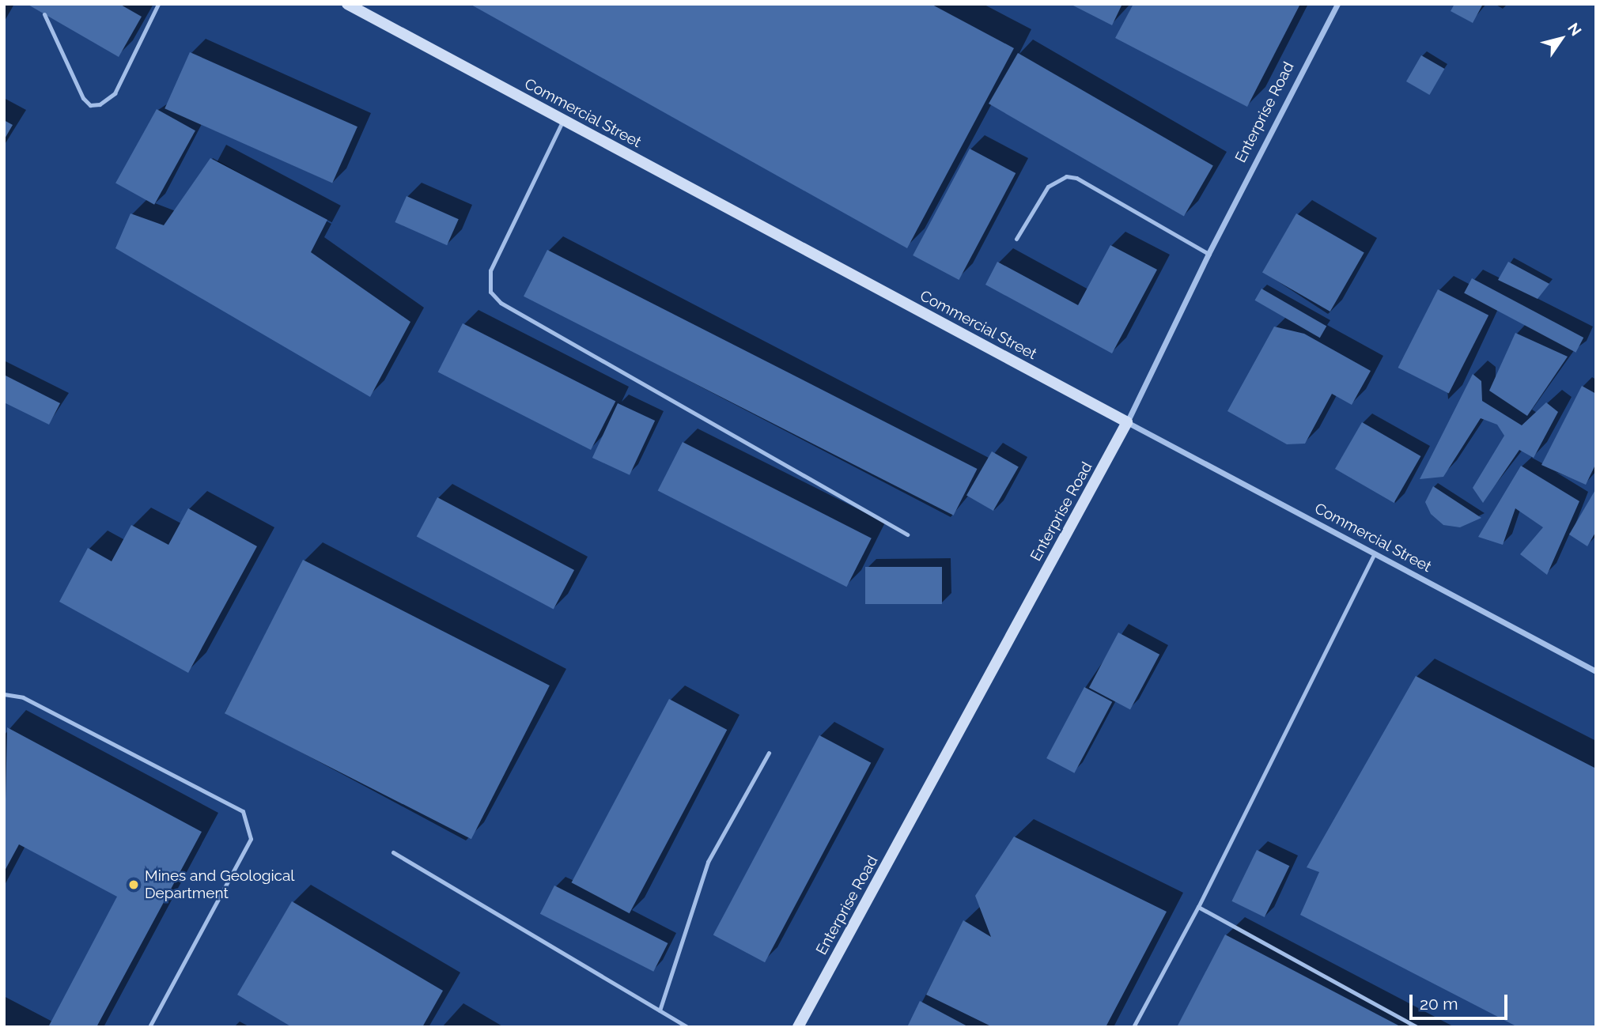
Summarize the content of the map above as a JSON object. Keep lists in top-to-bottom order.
{
  "streets": {
    "main road": ["Enterprise Road", "Commercial Street"]
  },
  "crossings": [
    ["Enterprise Road", "Commercial Street"]
  ],
  "places": ["Mines and Geological Department"],
  "scale_bar": "20 m",
  "north": "top right"
}
